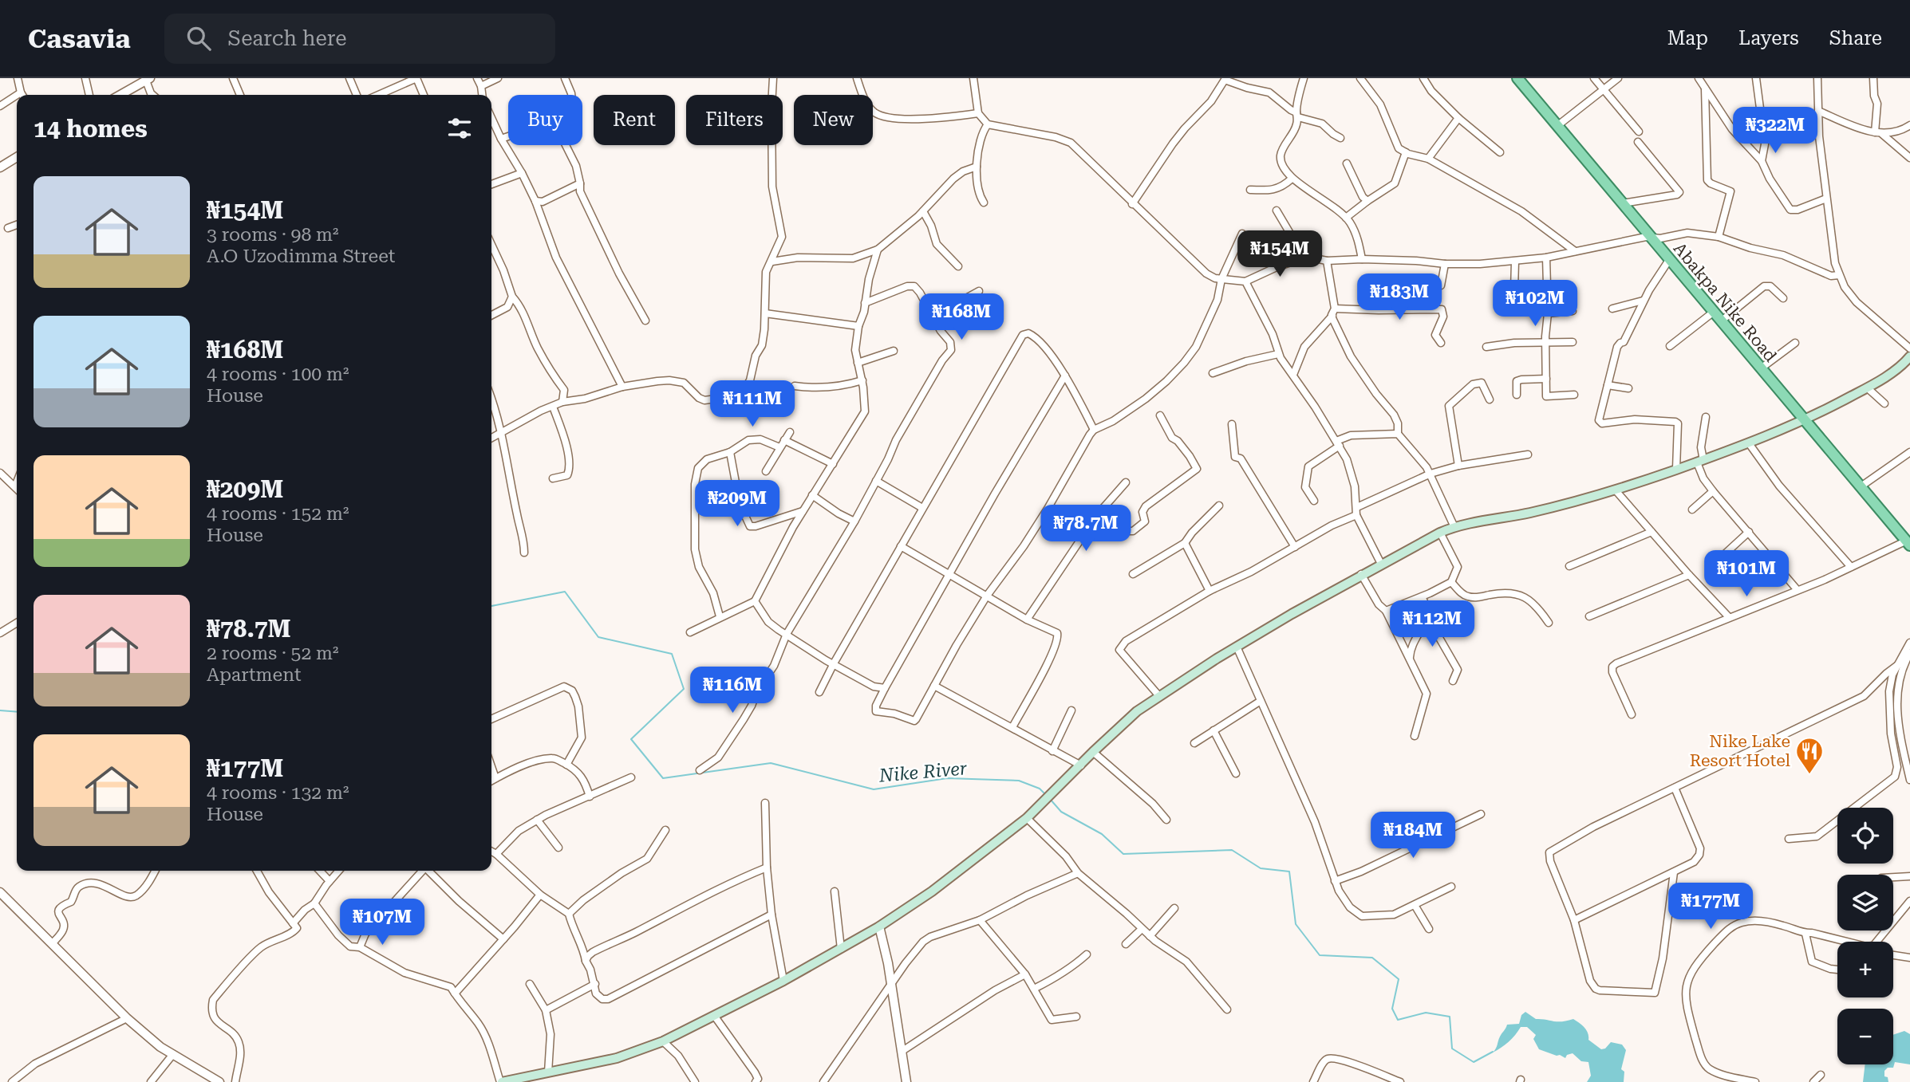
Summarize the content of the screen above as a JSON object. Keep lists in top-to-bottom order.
{
  "streets": {
    "main road": ["Abakpa Nike Road"]
  },
  "water": ["Nike River"],
  "places": {
    "restaurant": ["Nike Lake Resort Hotel"]
  },
  "page": {
    "header": "Casavia",
    "search": "Search here",
    "nav": ["Map", "Layers", "Share"],
    "chip": [
      "Buy",
      "Rent",
      "Filters",
      "New"
    ],
    "heading": "14 homes",
    "price": [
      "₦322M",
      "₦154M",
      "₦183M",
      "₦102M",
      "₦168M",
      "₦111M",
      "₦209M",
      "₦78.7M",
      "₦101M",
      "₦112M",
      "₦116M",
      "₦184M",
      "₦177M",
      "₦107M"
    ],
    "list": [
      {
        "name": "₦154M",
        "note": "3 rooms · 98 m² · A.O Uzodimma Street"
      },
      {
        "name": "₦168M",
        "note": "4 rooms · 100 m² · House"
      },
      {
        "name": "₦209M",
        "note": "4 rooms · 152 m² · House"
      },
      {
        "name": "₦78.7M",
        "note": "2 rooms · 52 m² · Apartment"
      },
      {
        "name": "₦177M",
        "note": "4 rooms · 132 m² · House"
      }
    ],
    "map_buttons": ["+", "−"]
  }
}
